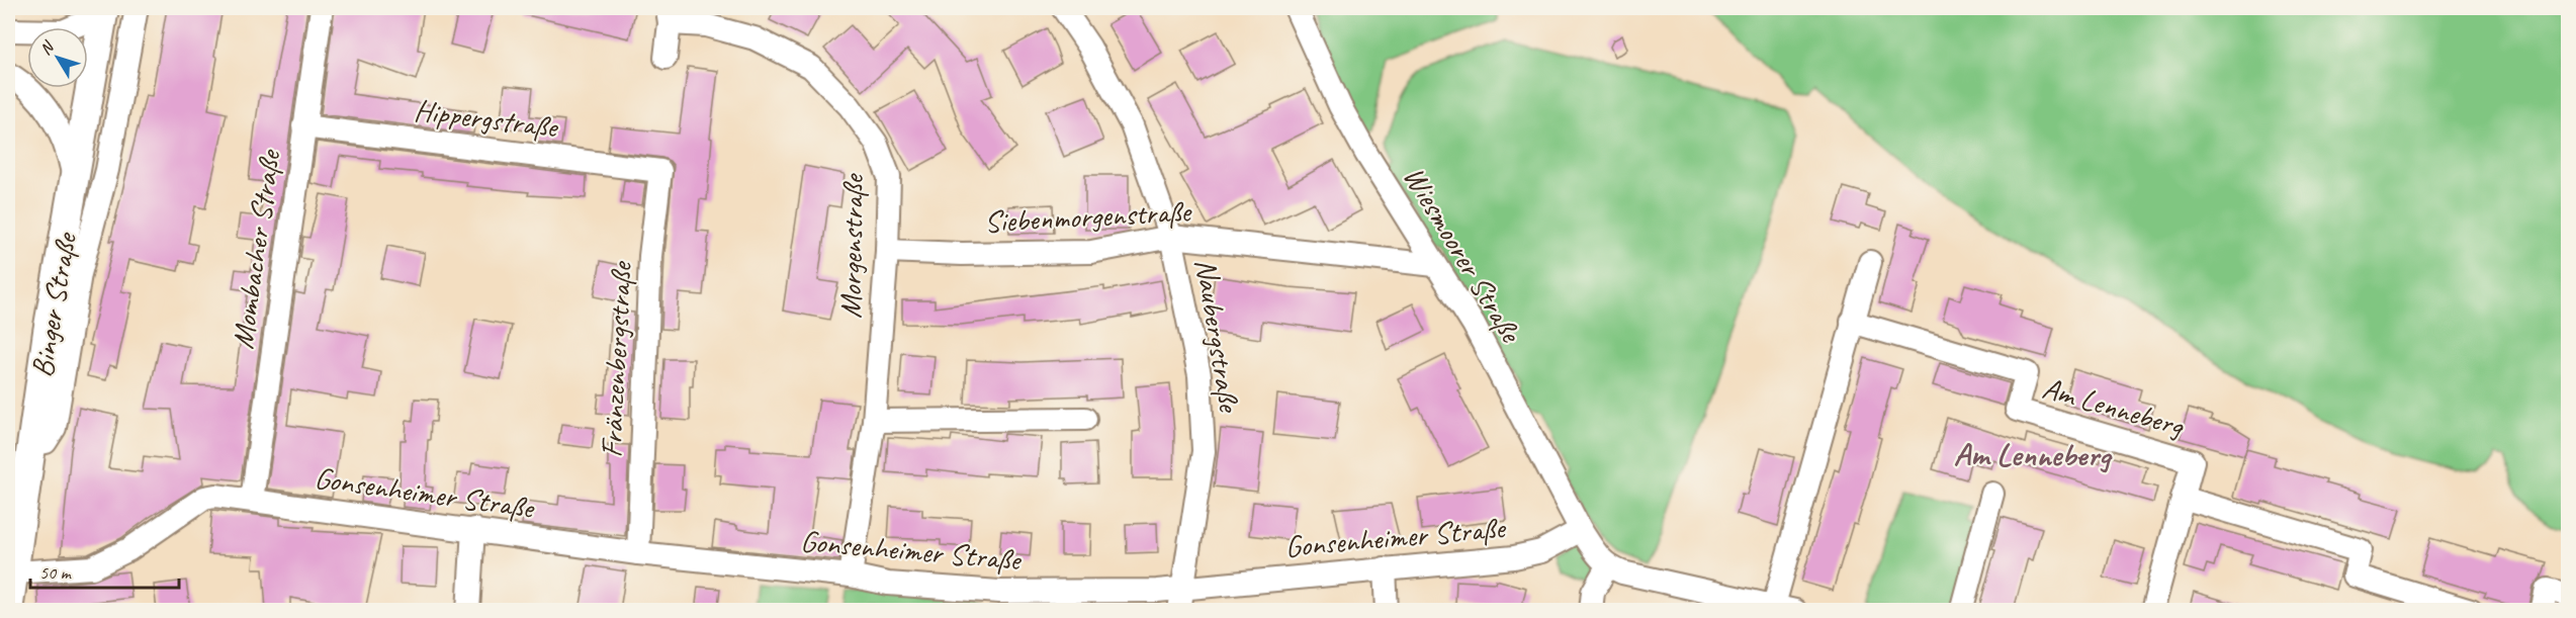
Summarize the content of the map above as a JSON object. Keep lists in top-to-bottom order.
{
  "streets": {
    "main road": ["Binger Straße"],
    "street": [
      "Hippergstraße",
      "Siebenmorgenstraße",
      "Morgenstraße",
      "Mombacher Straße",
      "Wiesmoorer Straße",
      "Naubergstraße",
      "Fränzenbergstraße",
      "Am Lenneberg",
      "Gonsenheimer Straße"
    ]
  },
  "crossings": [
    ["Hippergstraße", "Mombacher Straße"],
    ["Hippergstraße", "Fränzenbergstraße"],
    ["Siebenmorgenstraße", "Morgenstraße"],
    ["Siebenmorgenstraße", "Wiesmoorer Straße"],
    ["Siebenmorgenstraße", "Naubergstraße"],
    ["Morgenstraße", "Gonsenheimer Straße"],
    ["Mombacher Straße", "Gonsenheimer Straße"],
    ["Wiesmoorer Straße", "Gonsenheimer Straße"],
    ["Binger Straße", "Gonsenheimer Straße"],
    ["Naubergstraße", "Gonsenheimer Straße"],
    ["Fränzenbergstraße", "Gonsenheimer Straße"]
  ],
  "districts": ["Am Lenneberg"],
  "scale_bar": "50 m",
  "north": "top left"
}
